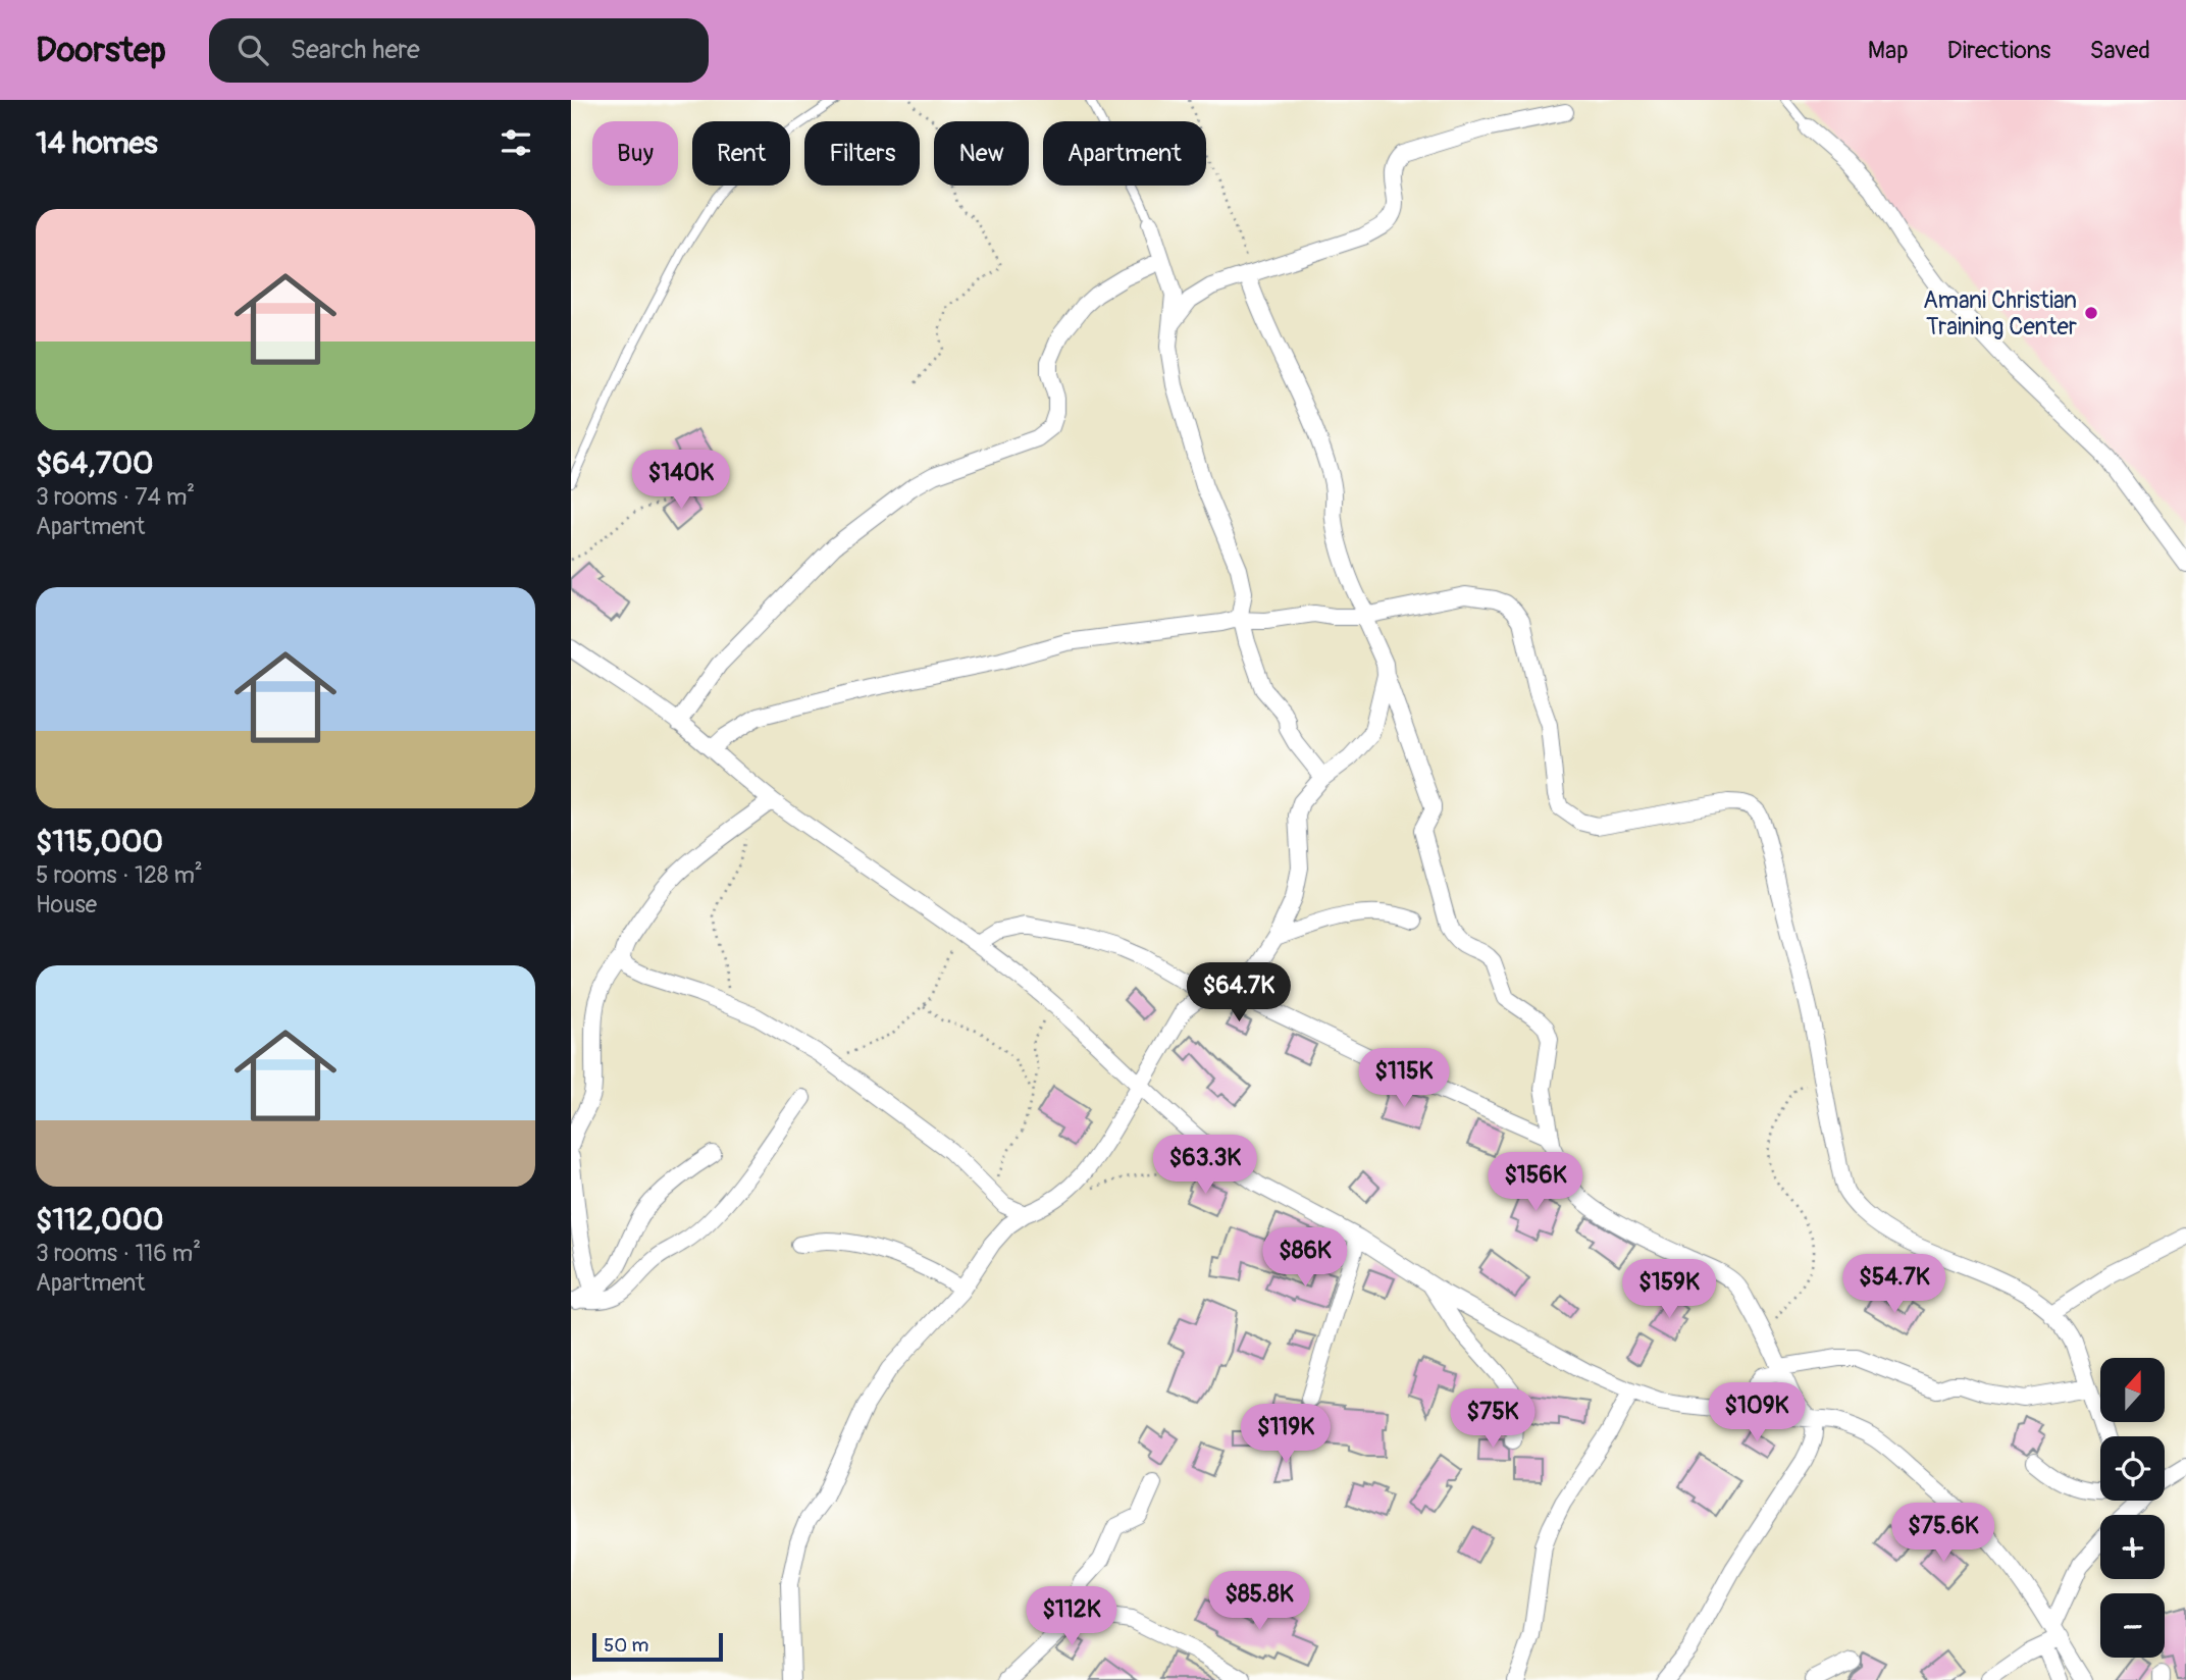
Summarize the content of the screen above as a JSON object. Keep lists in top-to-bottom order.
{
  "places": ["Amani Christian Training Center"],
  "scale_bar": "50 m",
  "north": "top",
  "page": {
    "header": "Doorstep",
    "search": "Search here",
    "nav": ["Map", "Directions", "Saved"],
    "heading": "14 homes",
    "chip": [
      "Buy",
      "Rent",
      "Filters",
      "New",
      "Apartment"
    ],
    "list": [
      {
        "name": "$64,700",
        "note": "3 rooms · 74 m² · Apartment"
      },
      {
        "name": "$115,000",
        "note": "5 rooms · 128 m² · House"
      },
      {
        "name": "$112,000",
        "note": "3 rooms · 116 m² · Apartment"
      }
    ],
    "price": [
      "$140K",
      "$64.7K",
      "$115K",
      "$63.3K",
      "$156K",
      "$86K",
      "$54.7K",
      "$159K",
      "$109K",
      "$75K",
      "$119K",
      "$75.6K",
      "$85.8K",
      "$112K"
    ],
    "map_buttons": ["+", "−"],
    "scale": "50 m"
  }
}
